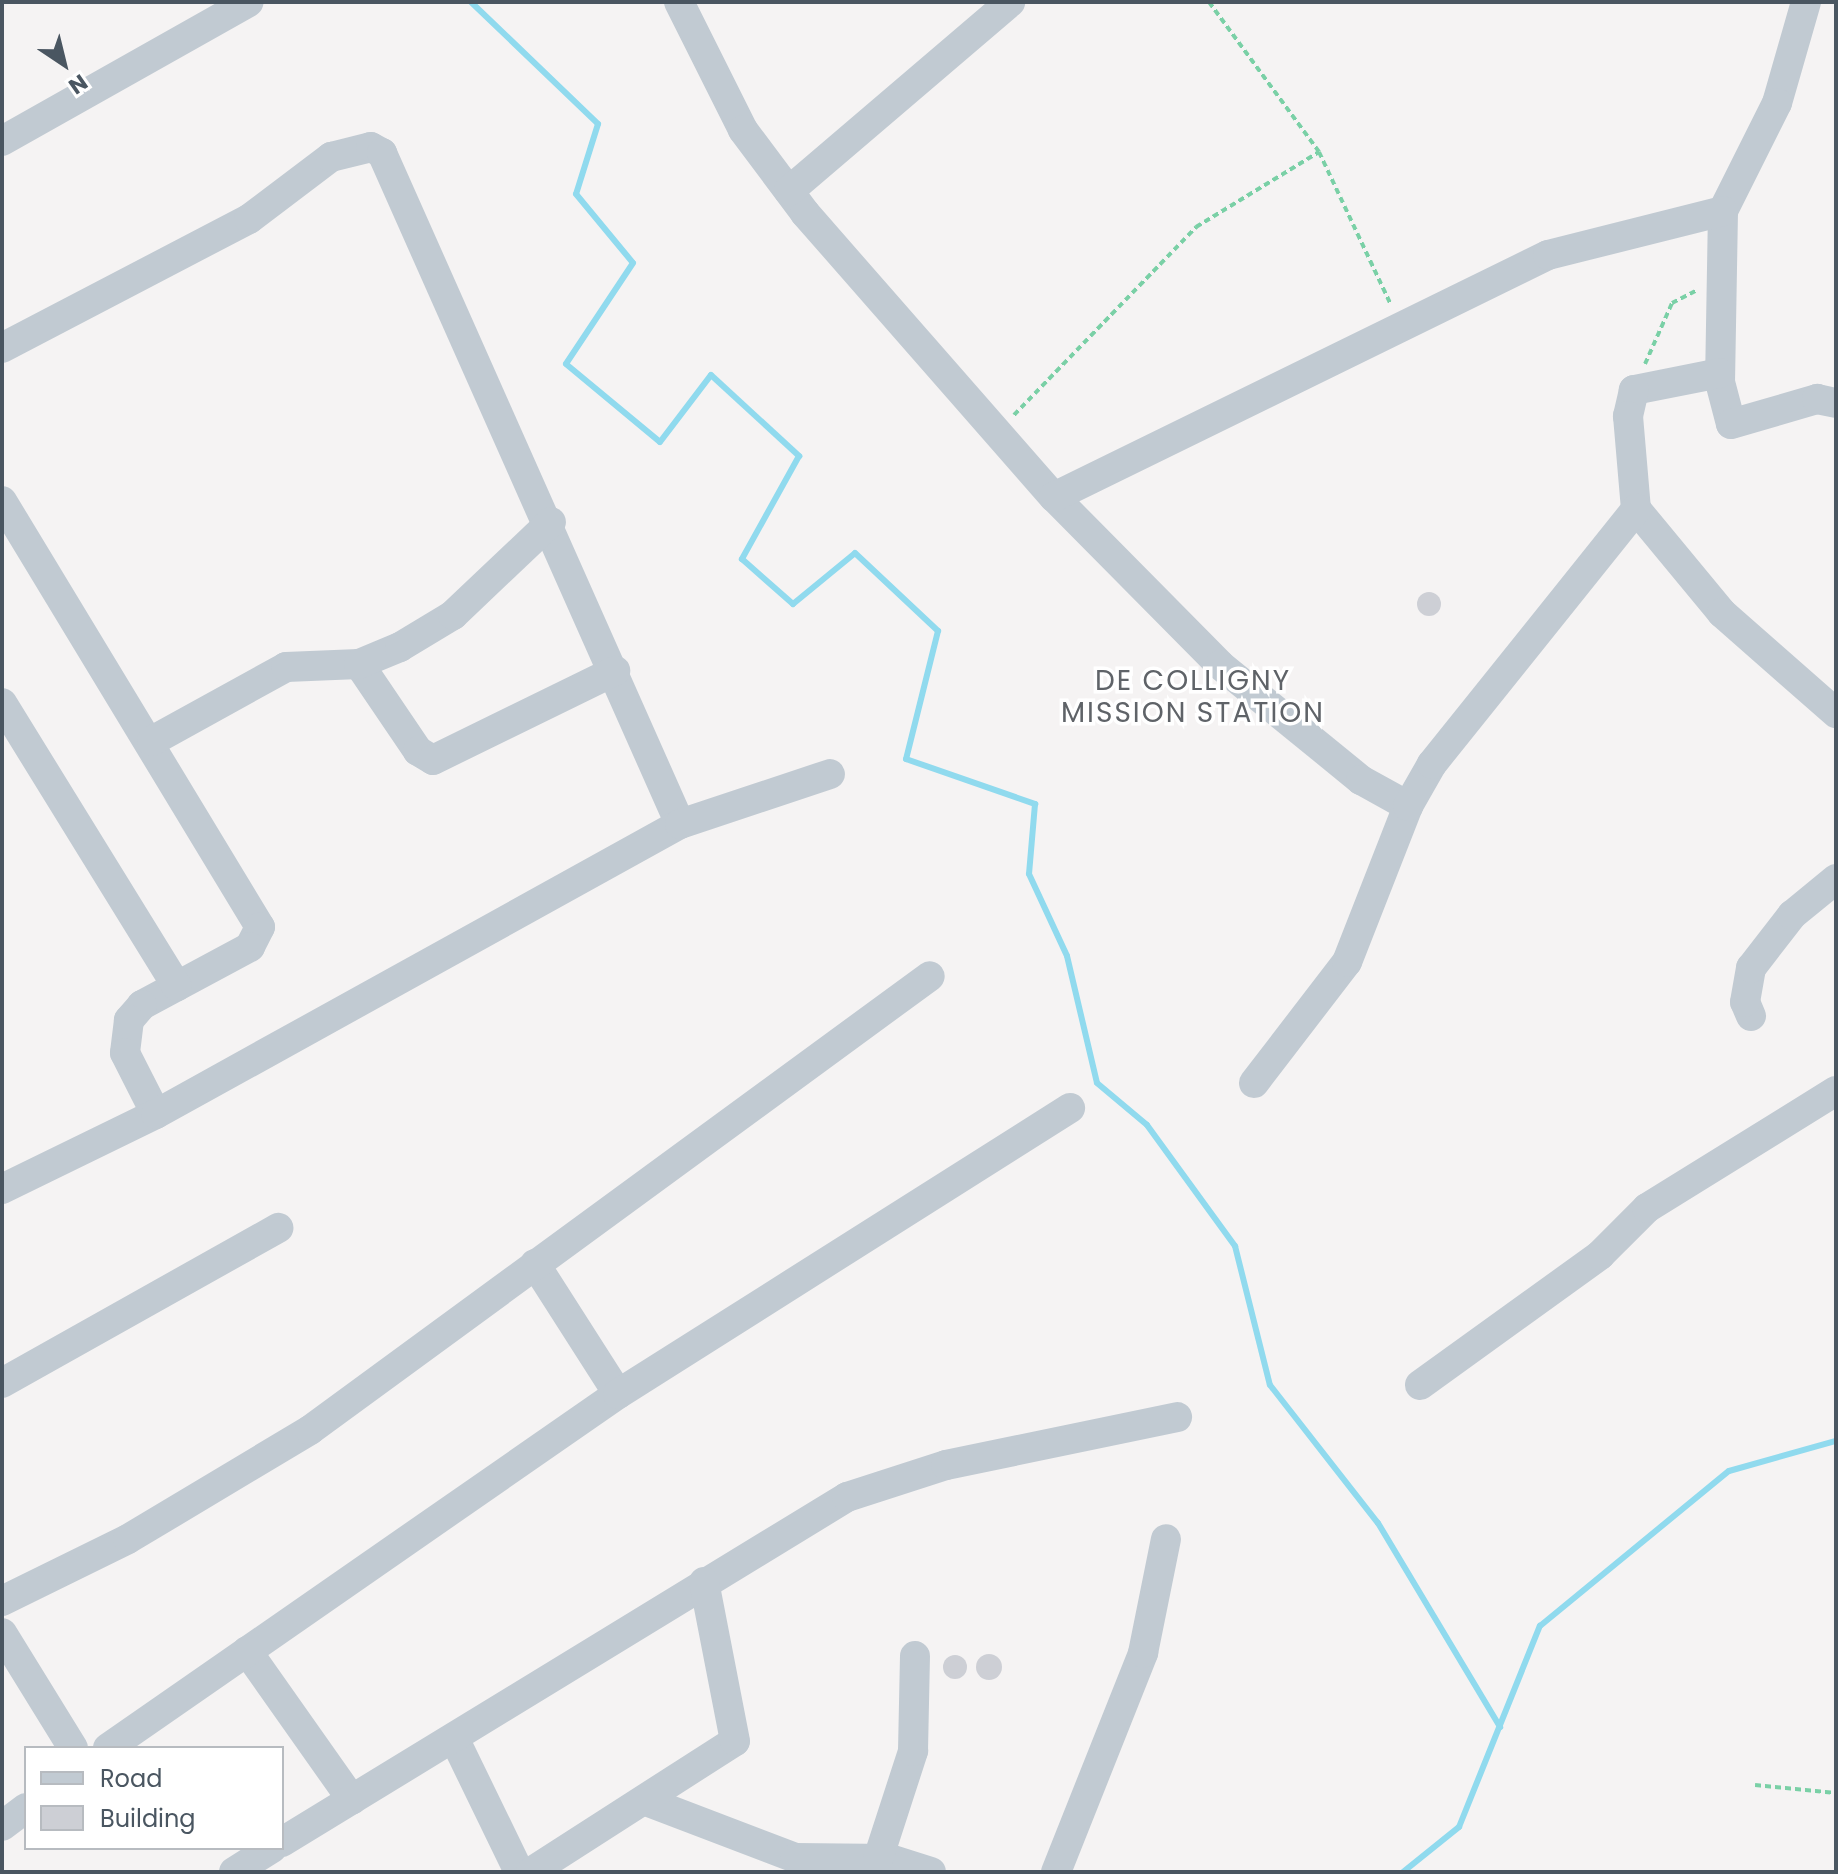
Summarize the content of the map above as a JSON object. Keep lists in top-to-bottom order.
{
  "districts": ["DE COLLIGNY MISSION STATION"],
  "legend": ["Road", "Building"],
  "north": "bottom right"
}
